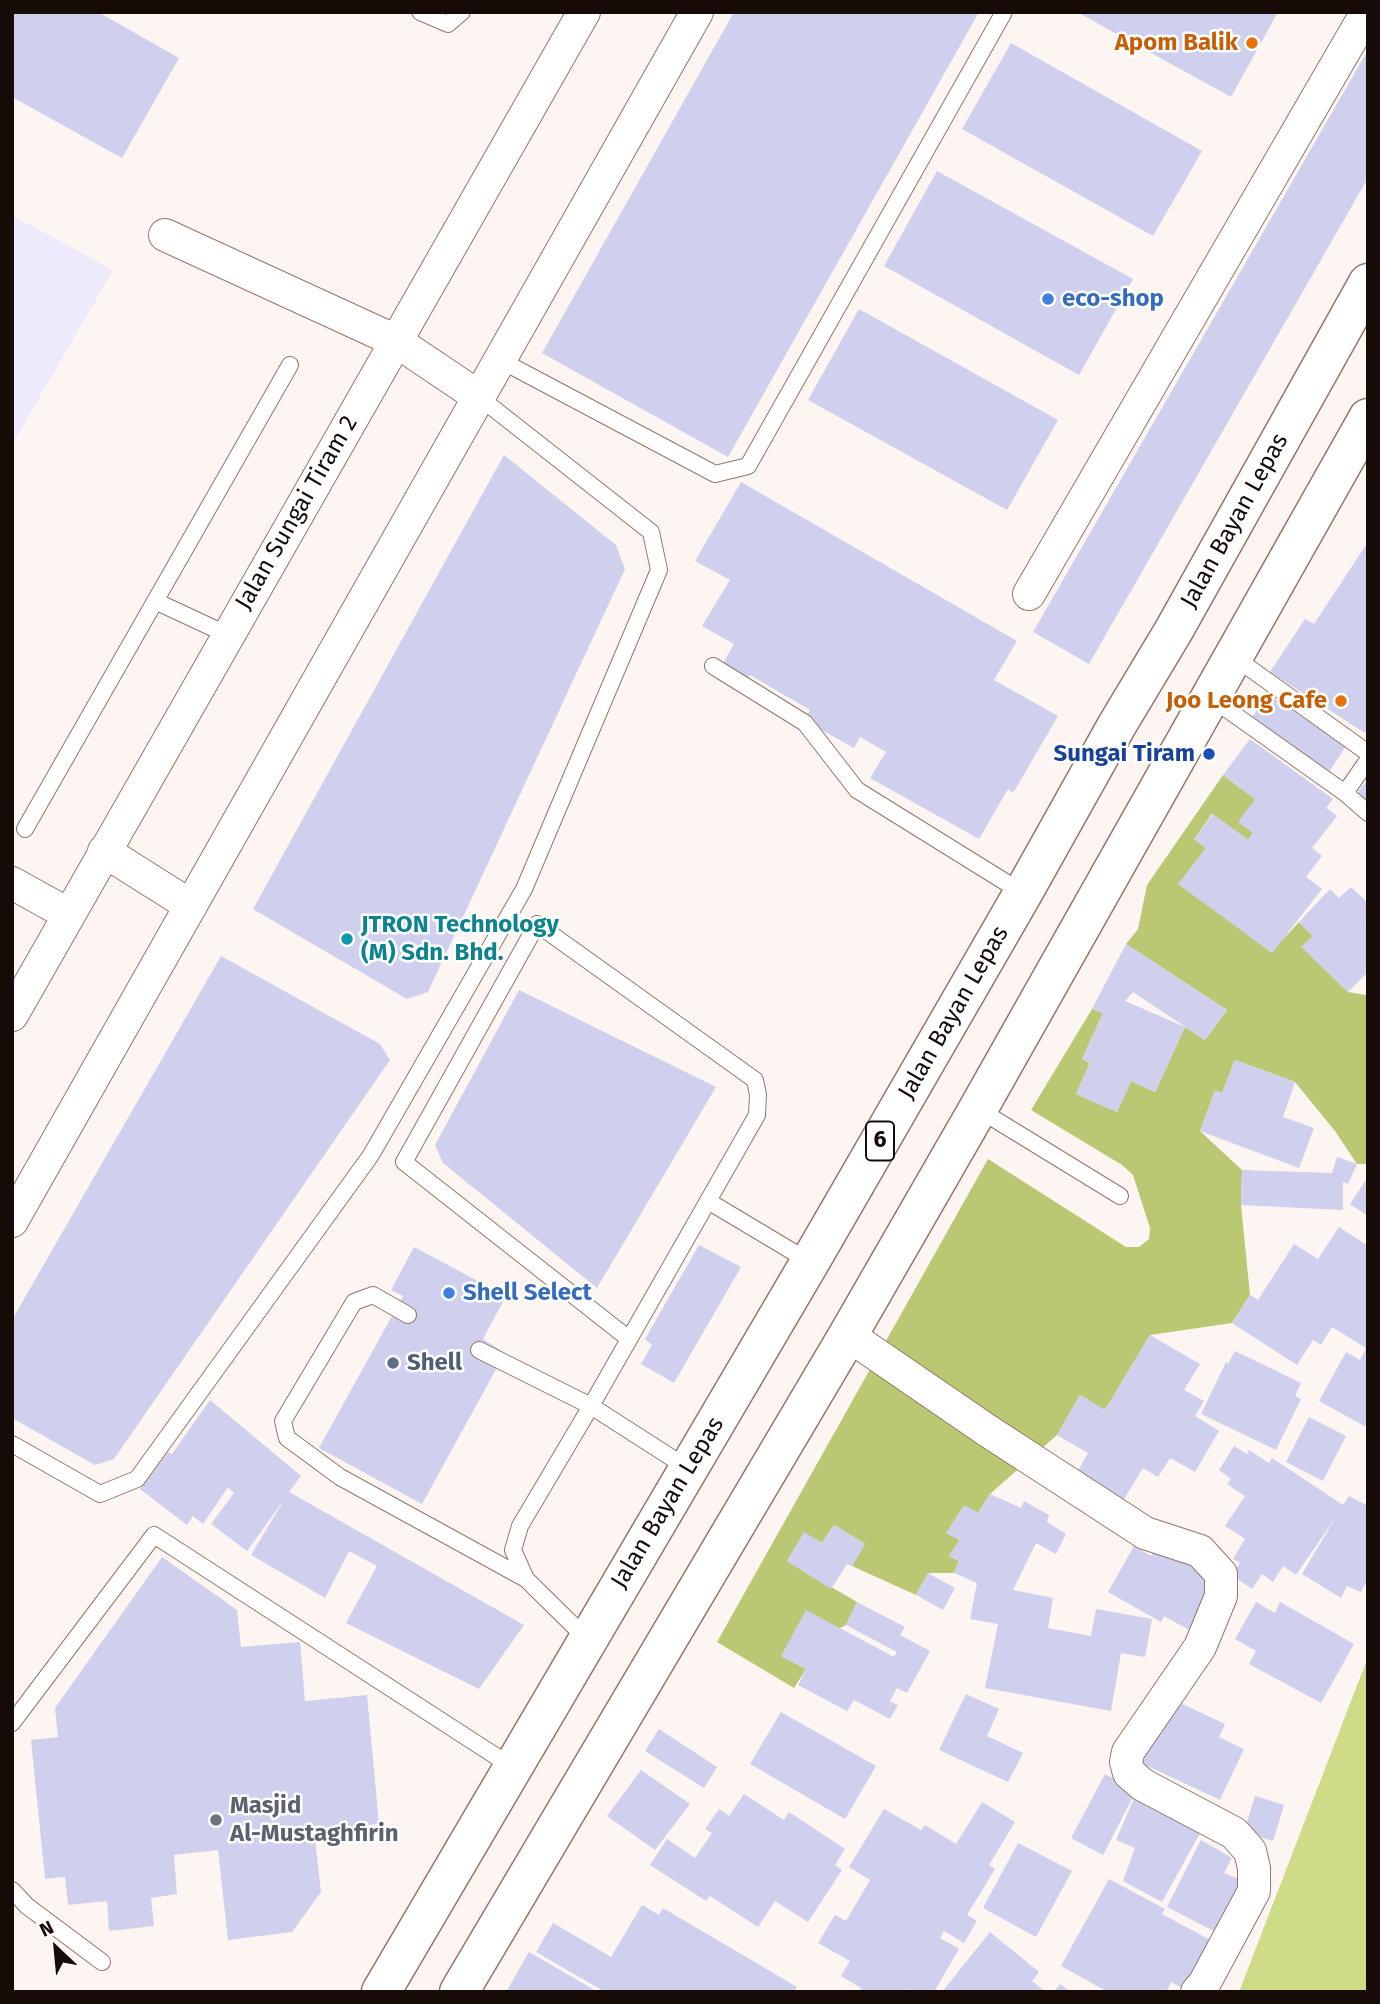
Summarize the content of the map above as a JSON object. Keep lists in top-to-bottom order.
{
  "streets": {
    "highway": ["Jalan Bayan Lepas", "6"],
    "street": ["Jalan Sungai Tiram 2"]
  },
  "places": [
    "Apom Balik",
    "eco-shop",
    "Joo Leong Cafe",
    "Sungai Tiram",
    "JTRON Technology (M) Sdn. Bhd.",
    "Shell Select",
    "Shell",
    "Masjid Al-Mustaghfirin"
  ],
  "north": "top left"
}
